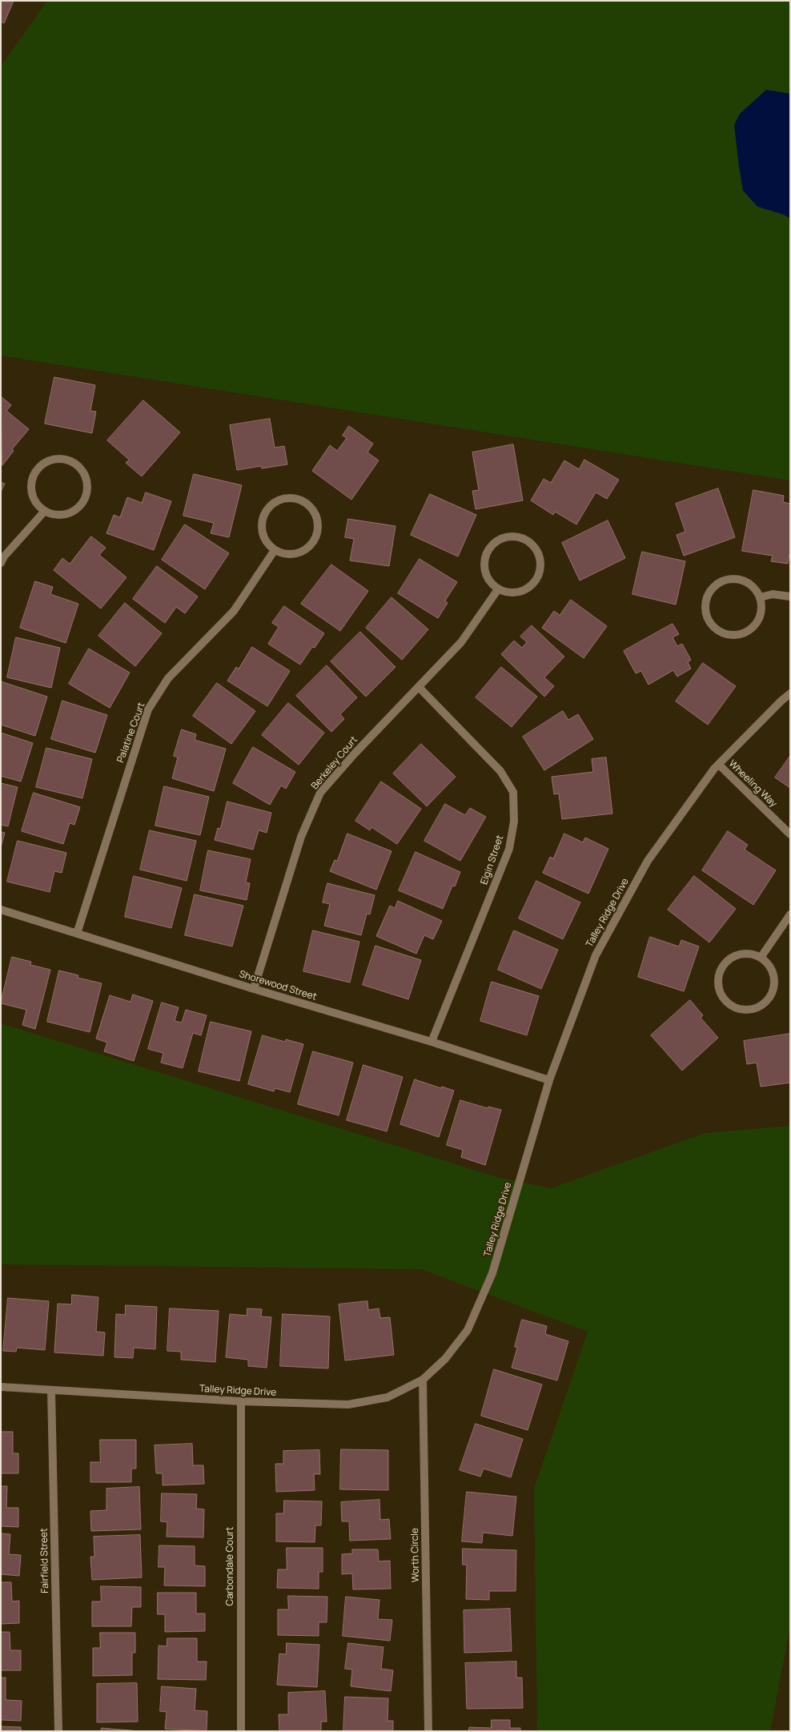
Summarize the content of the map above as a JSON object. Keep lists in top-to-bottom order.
{
  "streets": {
    "street": [
      "Palatine Court",
      "Berkeley Court",
      "Wheeling Way",
      "Elgin Street",
      "Talley Ridge Drive",
      "Shorewood Street",
      "Worth Circle",
      "Fairfield Street",
      "Carbondale Court"
    ]
  },
  "crossings": [
    ["Palatine Court", "Shorewood Street"],
    ["Berkeley Court", "Elgin Street"],
    ["Berkeley Court", "Shorewood Street"],
    ["Wheeling Way", "Talley Ridge Drive"],
    ["Elgin Street", "Shorewood Street"],
    ["Talley Ridge Drive", "Shorewood Street"],
    ["Talley Ridge Drive", "Worth Circle"],
    ["Talley Ridge Drive", "Fairfield Street"],
    ["Talley Ridge Drive", "Carbondale Court"]
  ]
}
